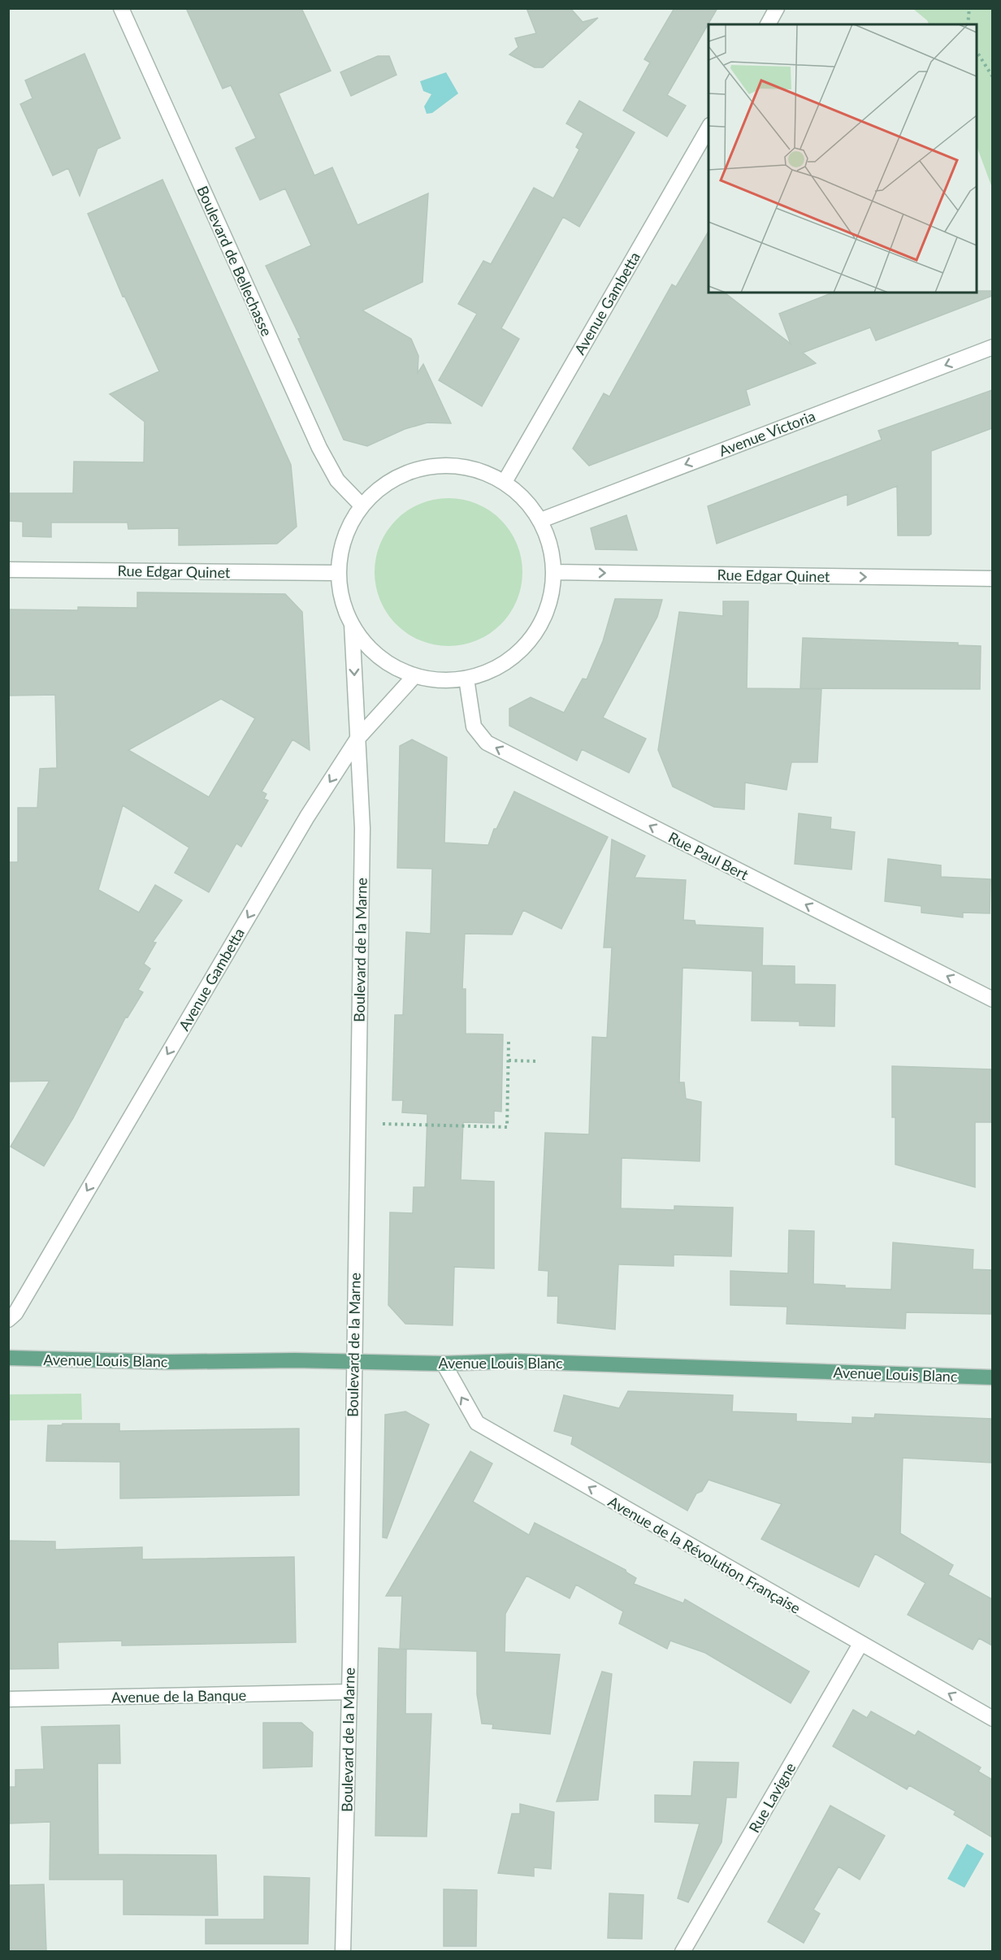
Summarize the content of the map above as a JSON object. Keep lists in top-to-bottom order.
{
  "streets": {
    "main road": ["Avenue Louis Blanc"],
    "street": [
      "Boulevard de Bellechasse",
      "Avenue Gambetta",
      "Avenue Victoria",
      "Rue Edgar Quinet",
      "Rue Paul Bert",
      "Boulevard de la Marne",
      "Avenue de la Révolution Française",
      "Avenue de la Banque",
      "Rue Lavigne"
    ]
  },
  "crossings": [
    ["Avenue Gambetta", "Boulevard de la Marne"],
    ["Boulevard de la Marne", "Avenue Louis Blanc"],
    ["Boulevard de la Marne", "Avenue de la Banque"],
    ["Avenue Louis Blanc", "Avenue de la Révolution Française"],
    ["Avenue de la Révolution Française", "Rue Lavigne"]
  ],
  "one_way": [
    "Avenue Gambetta",
    "Avenue Victoria",
    "Rue Edgar Quinet",
    "Rue Paul Bert",
    "Avenue de la Révolution Française"
  ]
}
